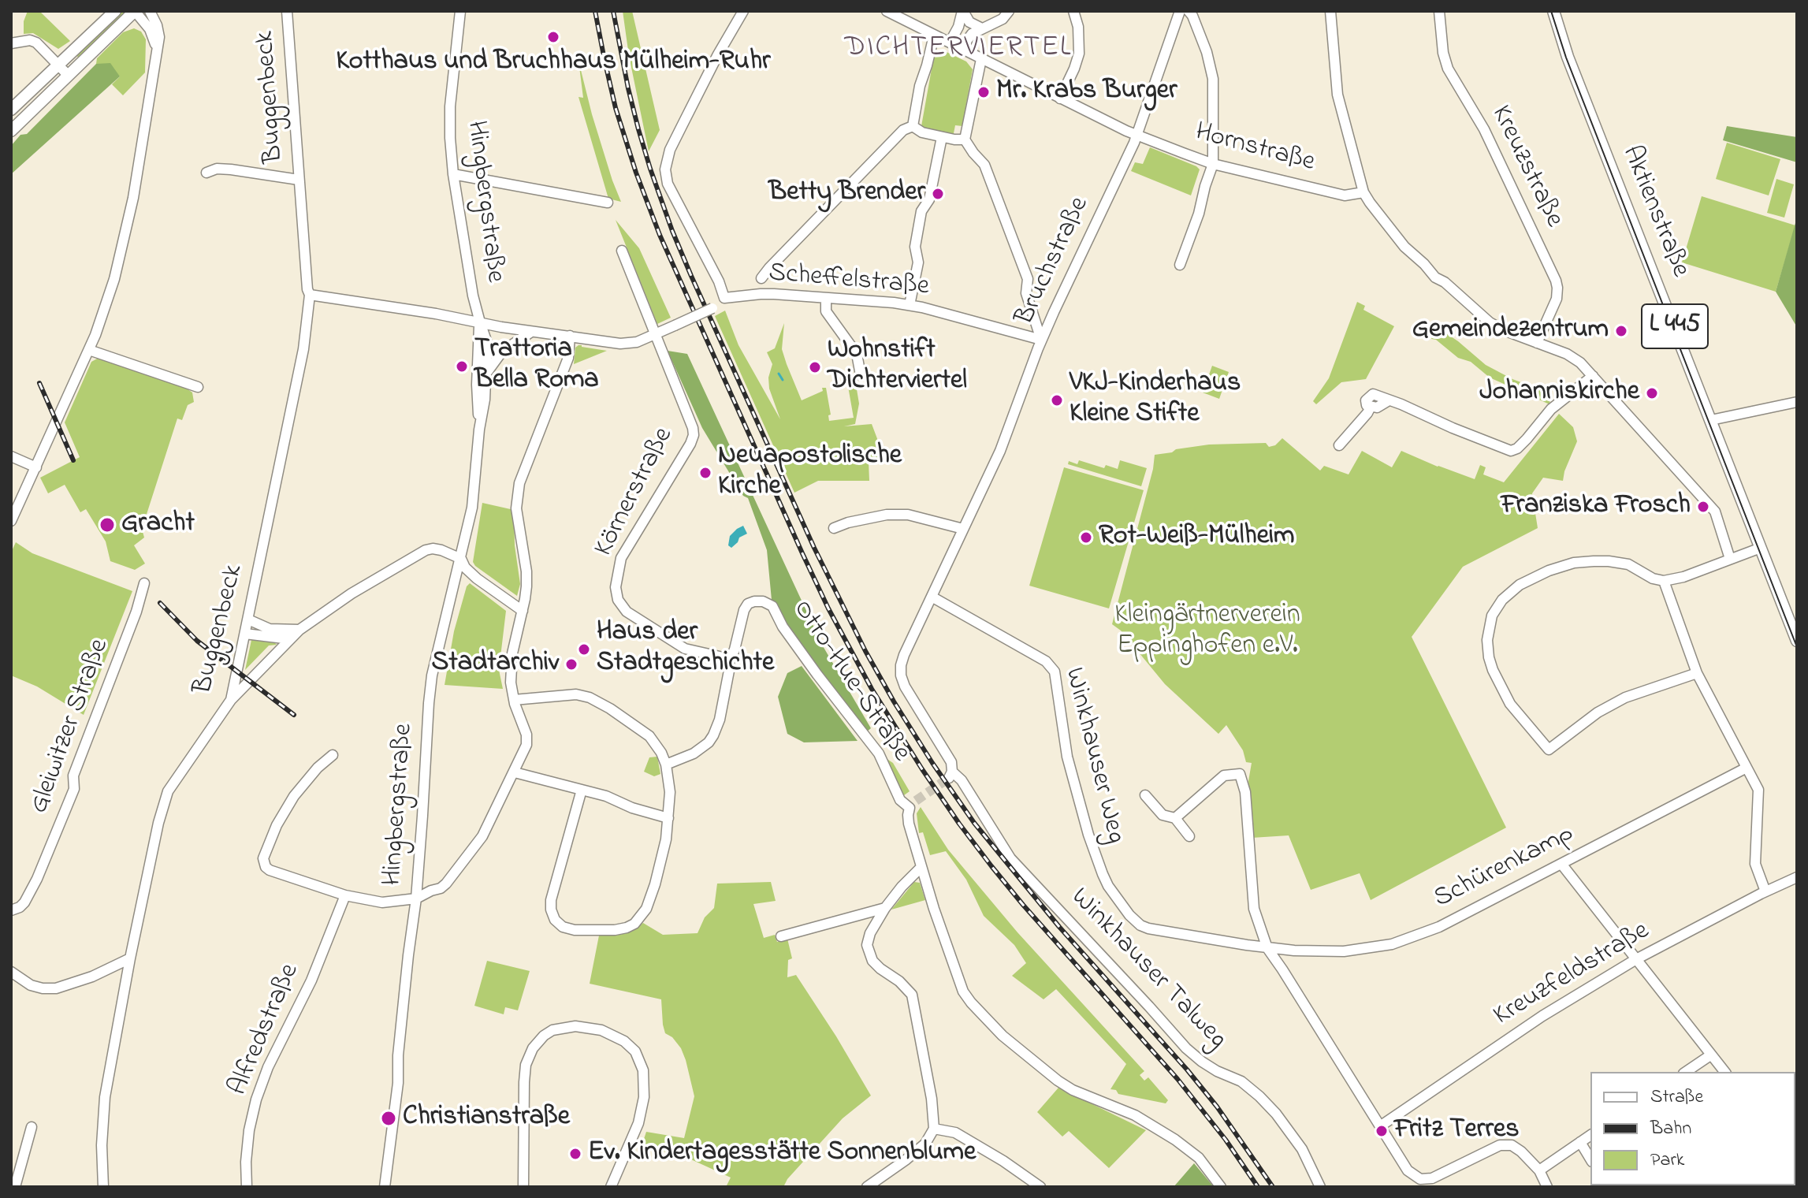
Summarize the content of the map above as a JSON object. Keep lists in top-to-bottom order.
{
  "streets": {
    "main road": ["Aktienstraße", "L 445"],
    "street": [
      "Buggenbeck",
      "Hornstraße",
      "Kreuzstraße",
      "Hingbergstraße",
      "Bruchstraße",
      "Scheffelstraße",
      "Körnerstraße",
      "Otto-Hue-Straße",
      "Gleiwitzer Straße",
      "Winkhauser Weg",
      "Schürenkamp",
      "Winkhauser Talweg",
      "Kreuzfeldstraße",
      "Alfredstraße"
    ]
  },
  "crossings": [
    ["Hornstraße", "Bruchstraße"],
    ["Bruchstraße", "Scheffelstraße"],
    ["Bruchstraße", "Winkhauser Weg"],
    ["Bruchstraße", "Winkhauser Talweg"],
    ["Körnerstraße", "Otto-Hue-Straße"],
    ["Winkhauser Weg", "Schürenkamp"]
  ],
  "districts": ["DICHTERVIERTEL"],
  "parks": ["Kleingärtnerverein Eppinghofen e.V."],
  "places": [
    "Kotthaus und Bruchhaus Mülheim-Ruhr",
    "Mr. Krabs Burger",
    "Betty Brender",
    "Gemeindezentrum",
    "Trattoria Bella Roma",
    "Wohnstift Dichterviertel",
    "Johanniskirche",
    "VKJ-Kinderhaus Kleine Stifte",
    "Neuapostolische Kirche",
    "Franziska Frosch",
    "Gracht",
    "Rot-Weiß-Mülheim",
    "Haus der Stadtgeschichte",
    "Stadtarchiv",
    "Christianstraße",
    "Fritz Terres",
    "Ev. Kindertagesstätte Sonnenblume"
  ],
  "legend": ["Straße", "Bahn", "Park"]
}
